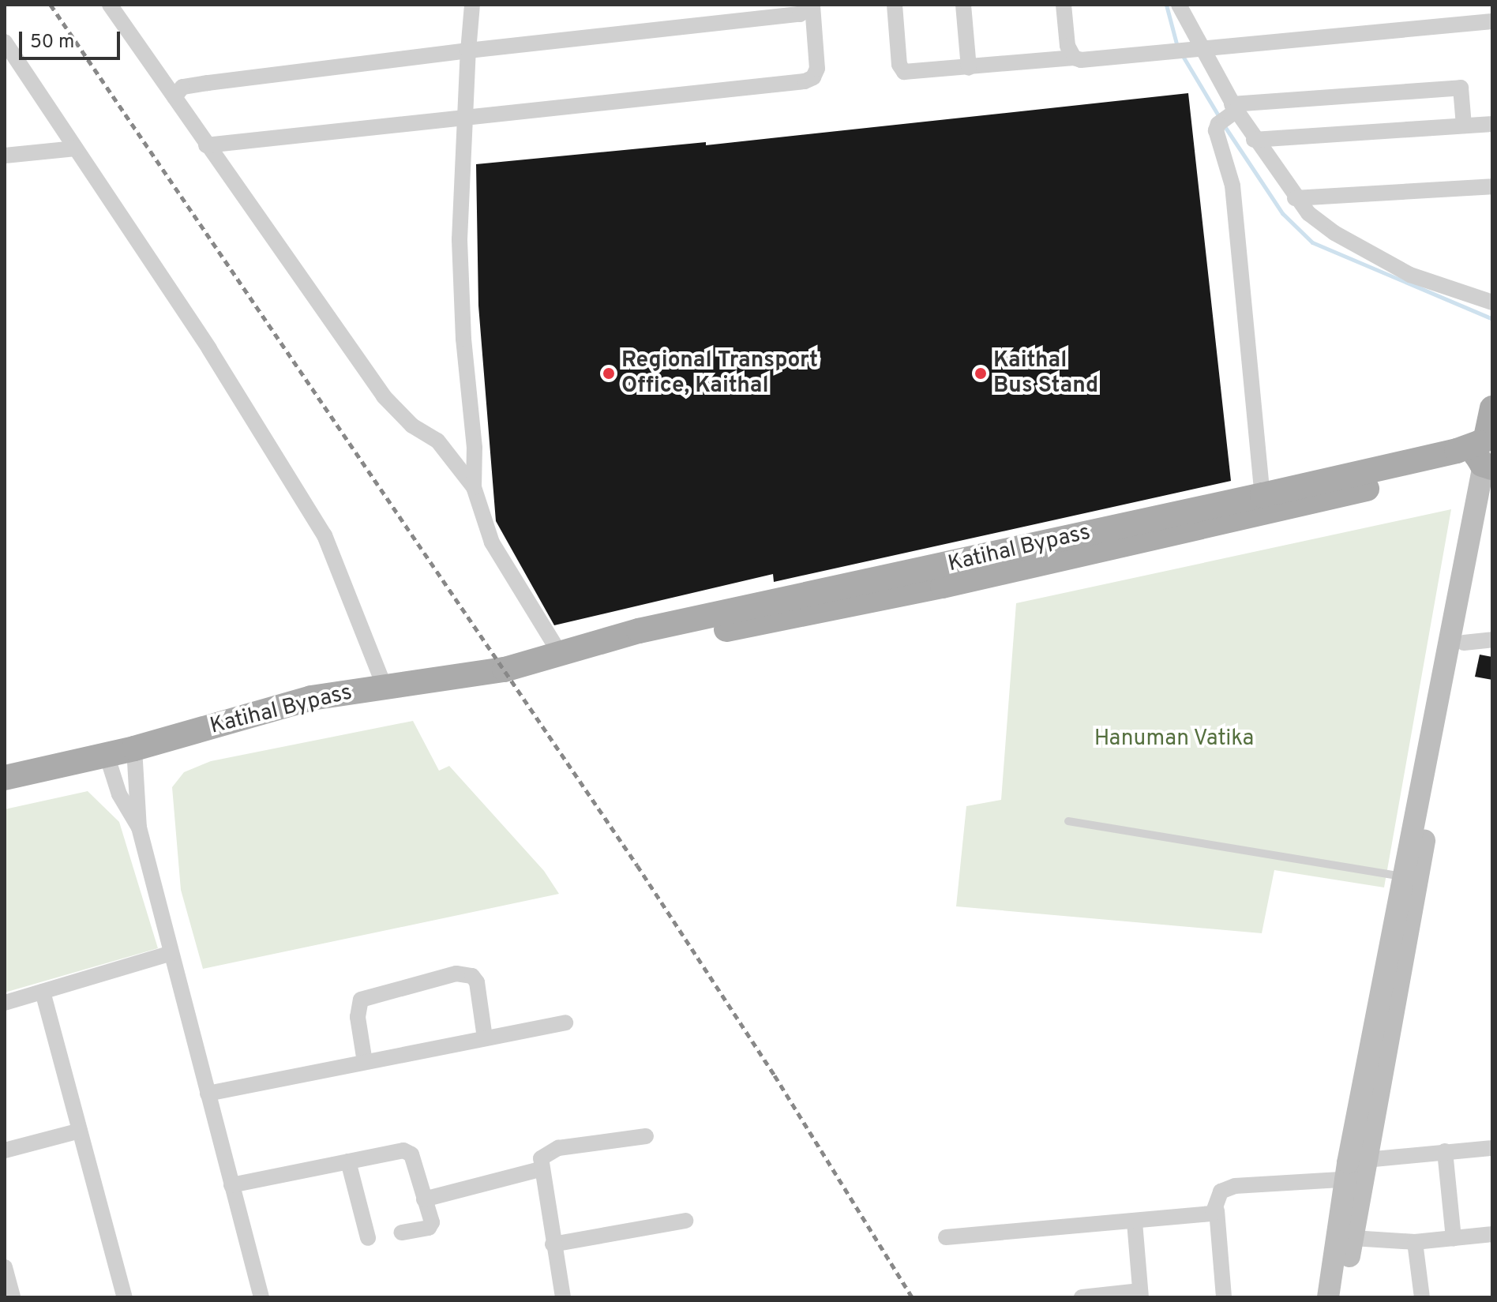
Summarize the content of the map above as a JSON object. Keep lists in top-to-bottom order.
{
  "streets": {
    "main road": ["Katihal Bypass"]
  },
  "parks": ["Hanuman Vatika"],
  "places": ["Regional Transport Office, Kaithal", "Kaithal Bus Stand"],
  "scale_bar": "50 m"
}
